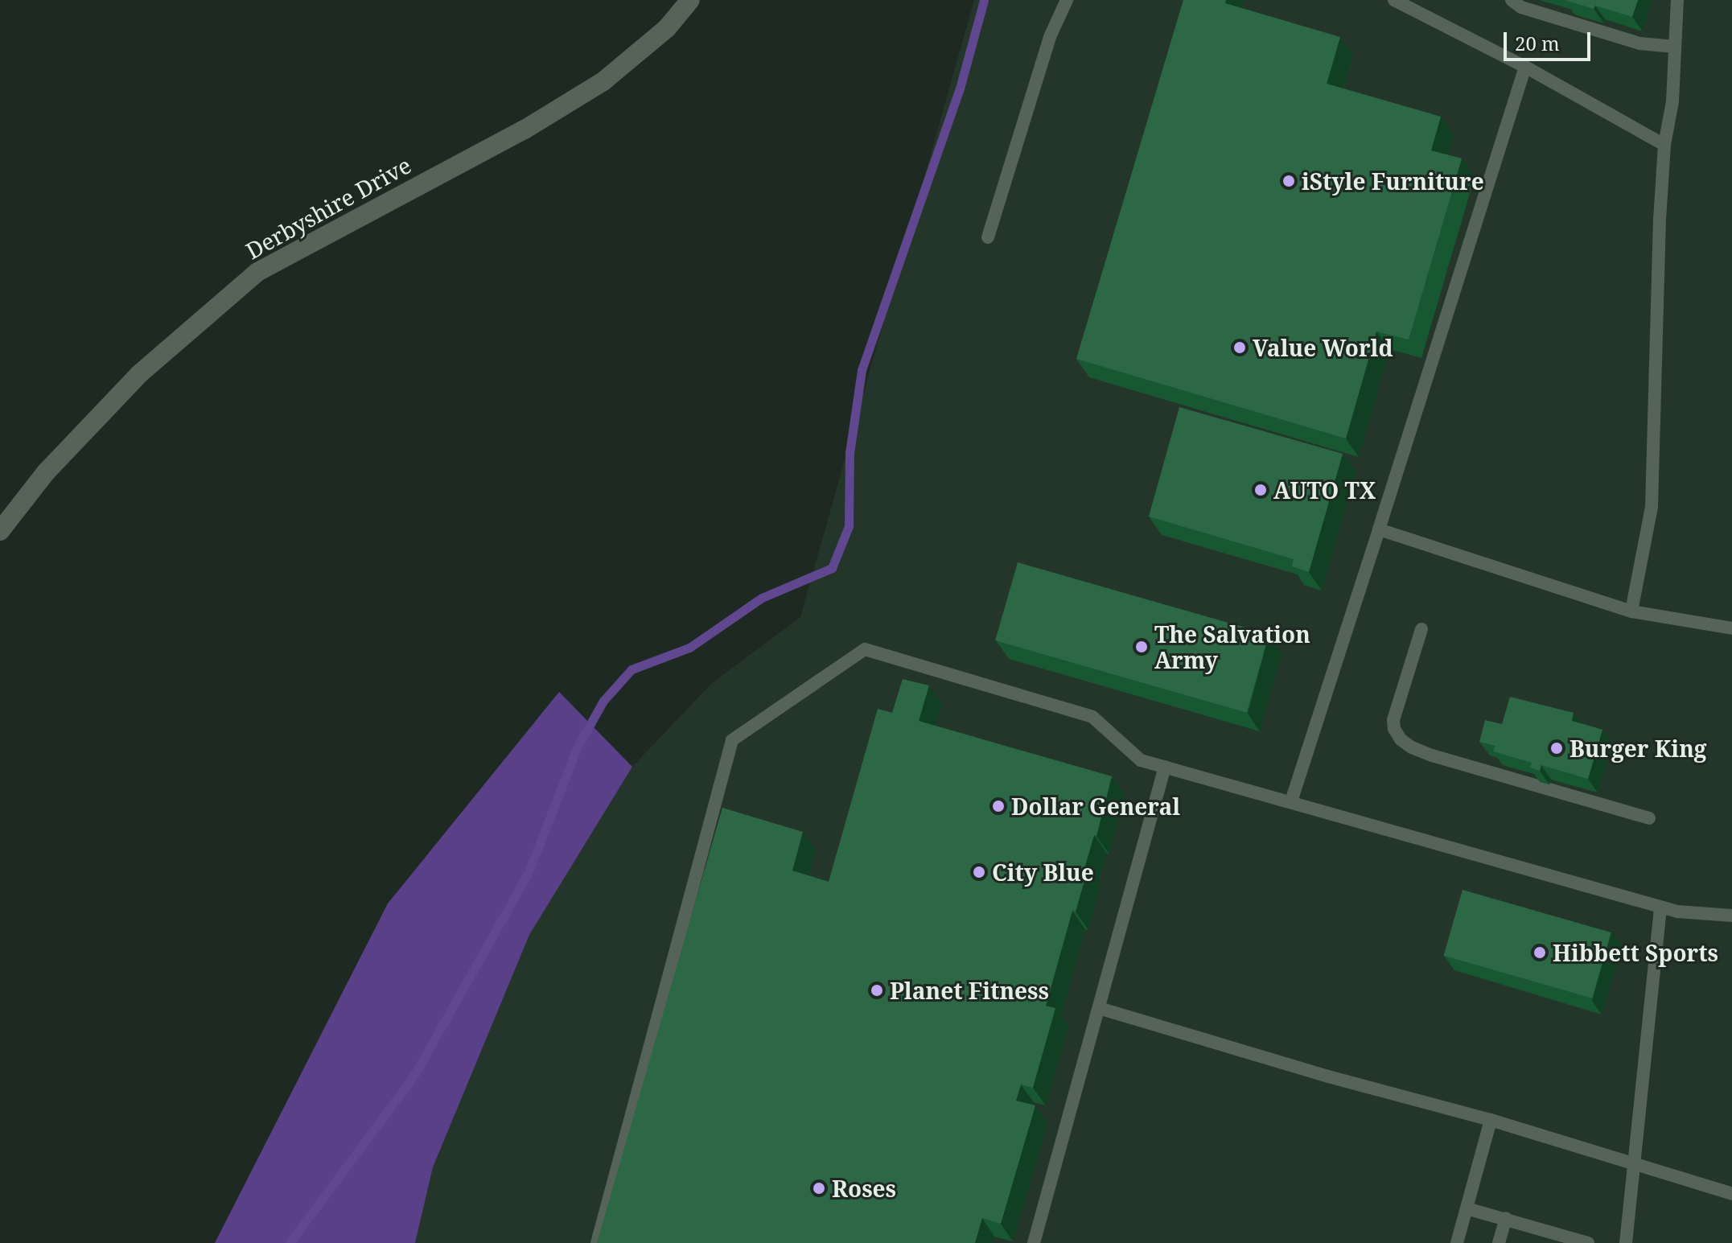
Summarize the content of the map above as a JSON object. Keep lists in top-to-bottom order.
{
  "streets": {
    "street": ["Derbyshire Drive"]
  },
  "places": [
    "iStyle Furniture",
    "Value World",
    "AUTO TX",
    "The Salvation Army",
    "Burger King",
    "Dollar General",
    "City Blue",
    "Hibbett Sports",
    "Planet Fitness",
    "Roses"
  ],
  "scale_bar": "20 m"
}
